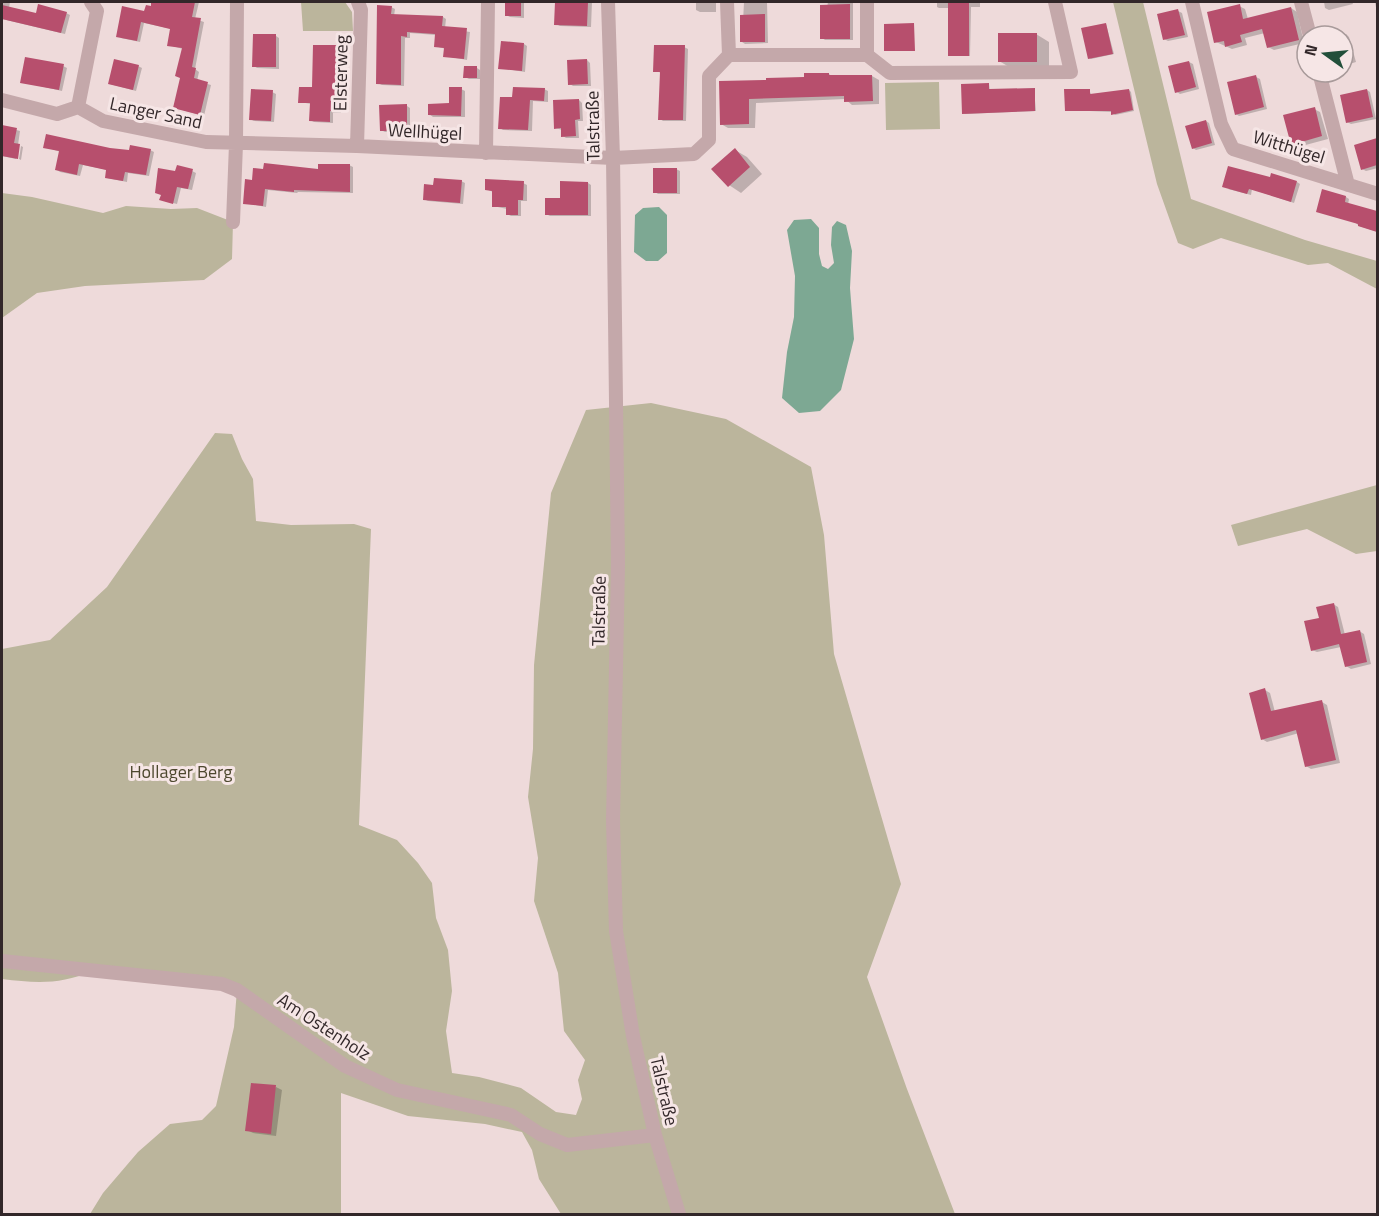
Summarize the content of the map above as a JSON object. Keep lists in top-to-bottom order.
{
  "streets": {
    "street": [
      "Elsterweg",
      "Langer Sand",
      "Talstraße",
      "Wellhügel",
      "Witthügel",
      "Am Ostenholz"
    ]
  },
  "crossings": [
    ["Elsterweg", "Wellhügel"],
    ["Langer Sand", "Wellhügel"],
    ["Talstraße", "Wellhügel"],
    ["Talstraße", "Am Ostenholz"]
  ],
  "parks": ["Hollager Berg"],
  "north": "left"
}
